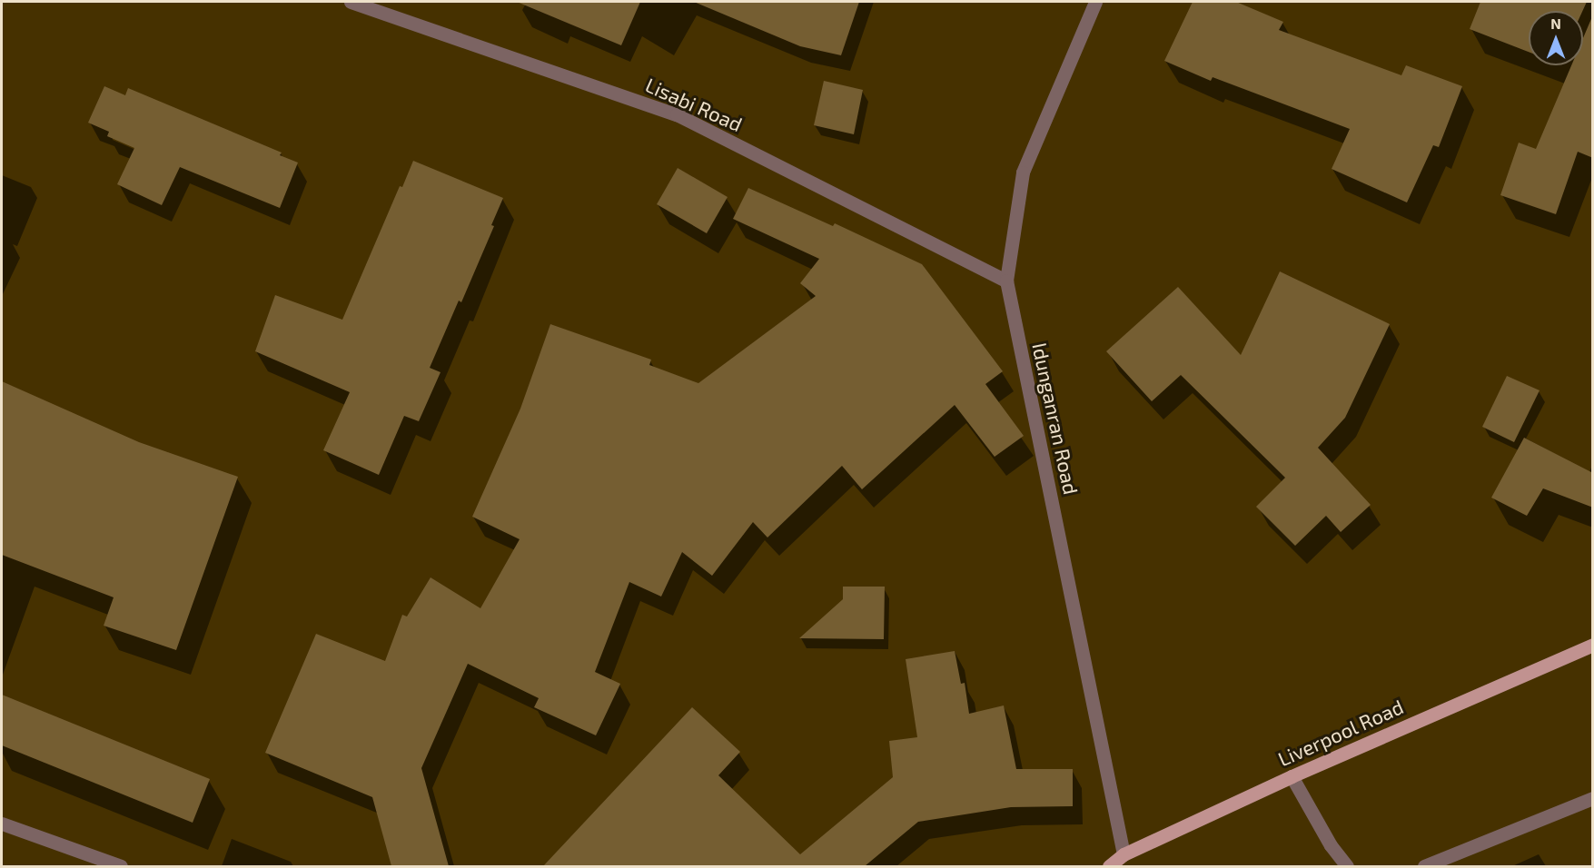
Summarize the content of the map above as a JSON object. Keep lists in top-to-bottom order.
{
  "streets": {
    "main road": ["Liverpool Road"],
    "street": ["Lisabi Road", "Idunganran Road"]
  },
  "crossings": [
    ["Lisabi Road", "Idunganran Road"],
    ["Idunganran Road", "Liverpool Road"]
  ],
  "north": "top"
}
